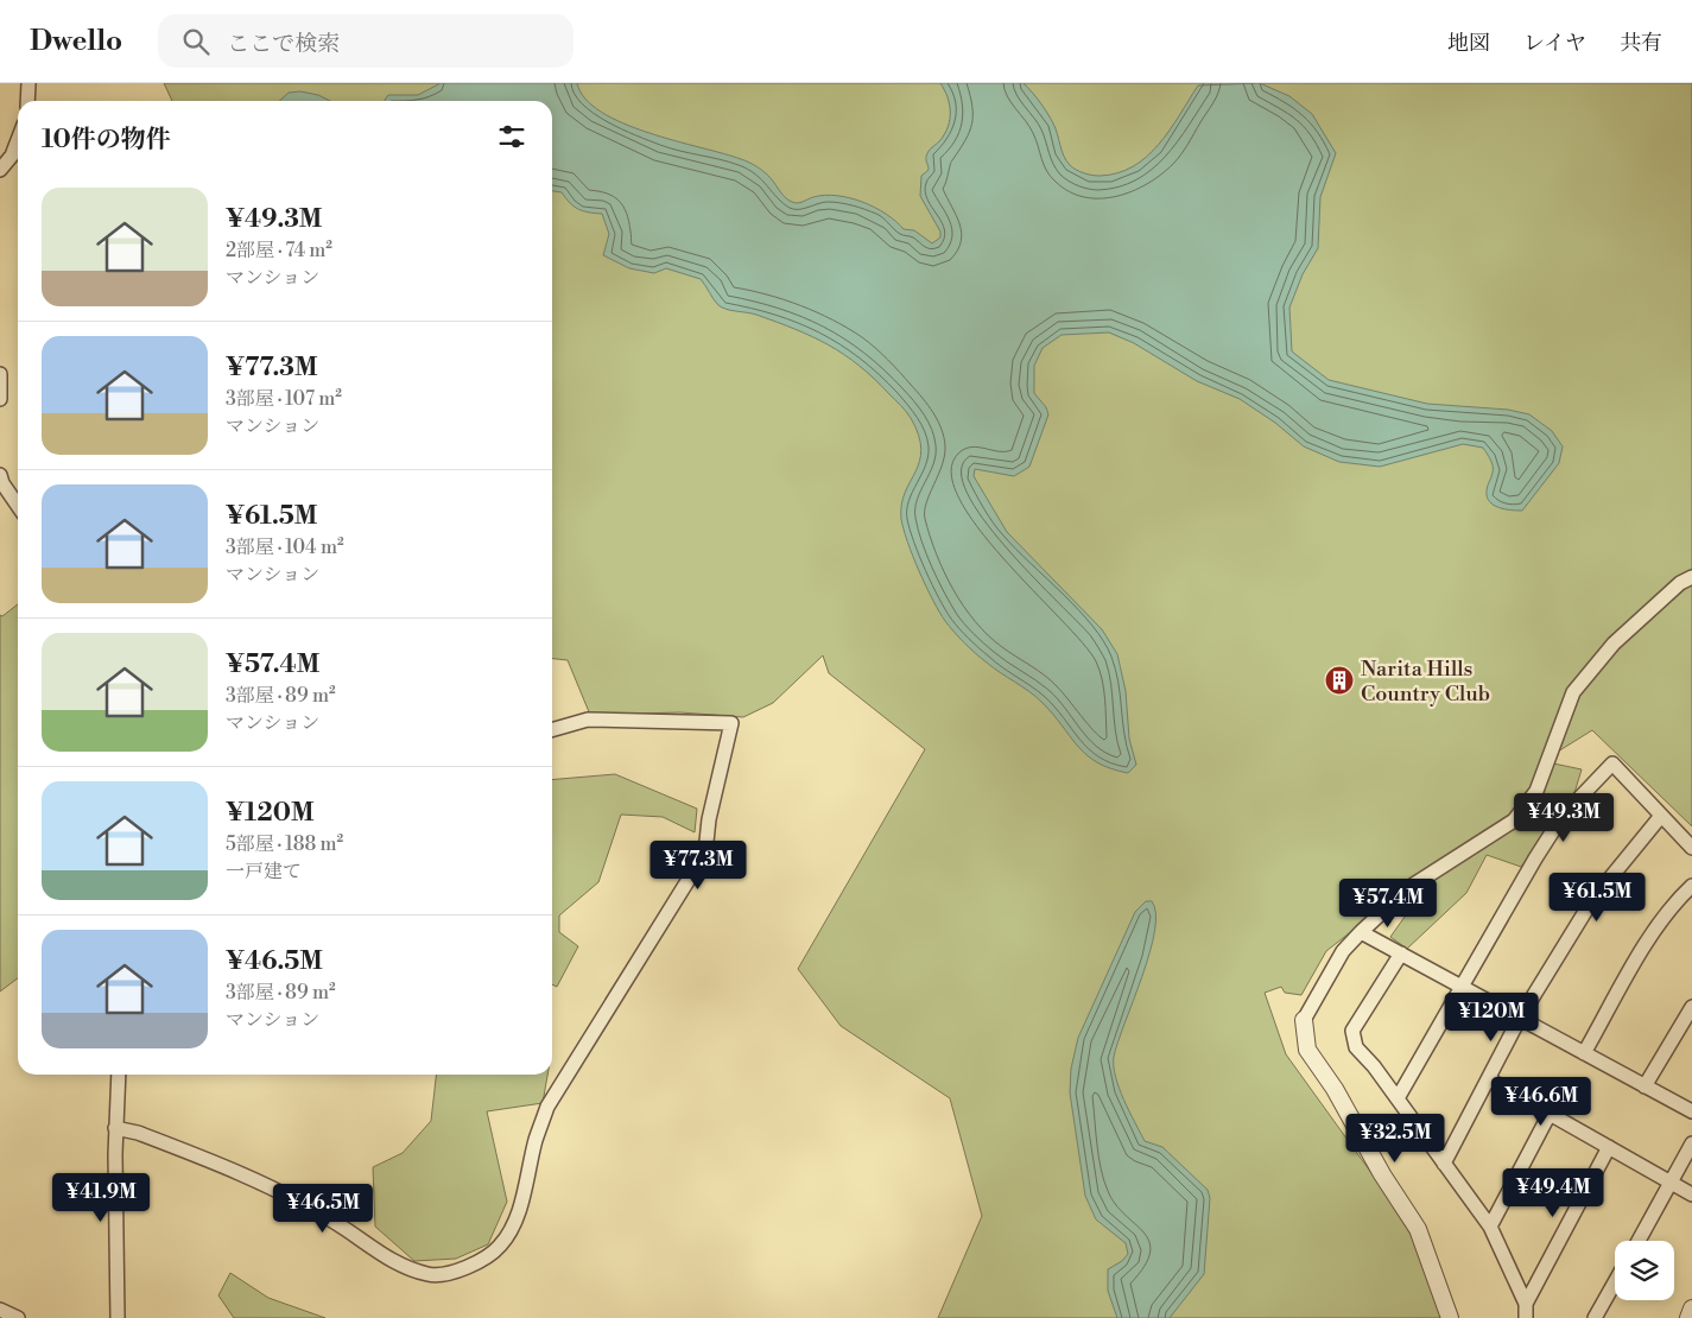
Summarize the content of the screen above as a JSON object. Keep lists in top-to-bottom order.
{
  "places": {
    "building": ["Narita Hills Country Club"]
  },
  "page": {
    "header": "Dwello",
    "search": "ここで検索",
    "nav": ["地図", "レイヤ", "共有"],
    "heading": "10件の物件",
    "list": [
      {
        "name": "¥49.3M",
        "note": "2部屋 · 74 m² · マンション"
      },
      {
        "name": "¥77.3M",
        "note": "3部屋 · 107 m² · マンション"
      },
      {
        "name": "¥61.5M",
        "note": "3部屋 · 104 m² · マンション"
      },
      {
        "name": "¥57.4M",
        "note": "3部屋 · 89 m² · マンション"
      },
      {
        "name": "¥120M",
        "note": "5部屋 · 188 m² · 一戸建て"
      },
      {
        "name": "¥46.5M",
        "note": "3部屋 · 89 m² · マンション"
      }
    ],
    "price": [
      "¥49.3M",
      "¥77.3M",
      "¥61.5M",
      "¥57.4M",
      "¥120M",
      "¥46.6M",
      "¥32.5M",
      "¥49.4M",
      "¥41.9M",
      "¥46.5M"
    ]
  }
}
